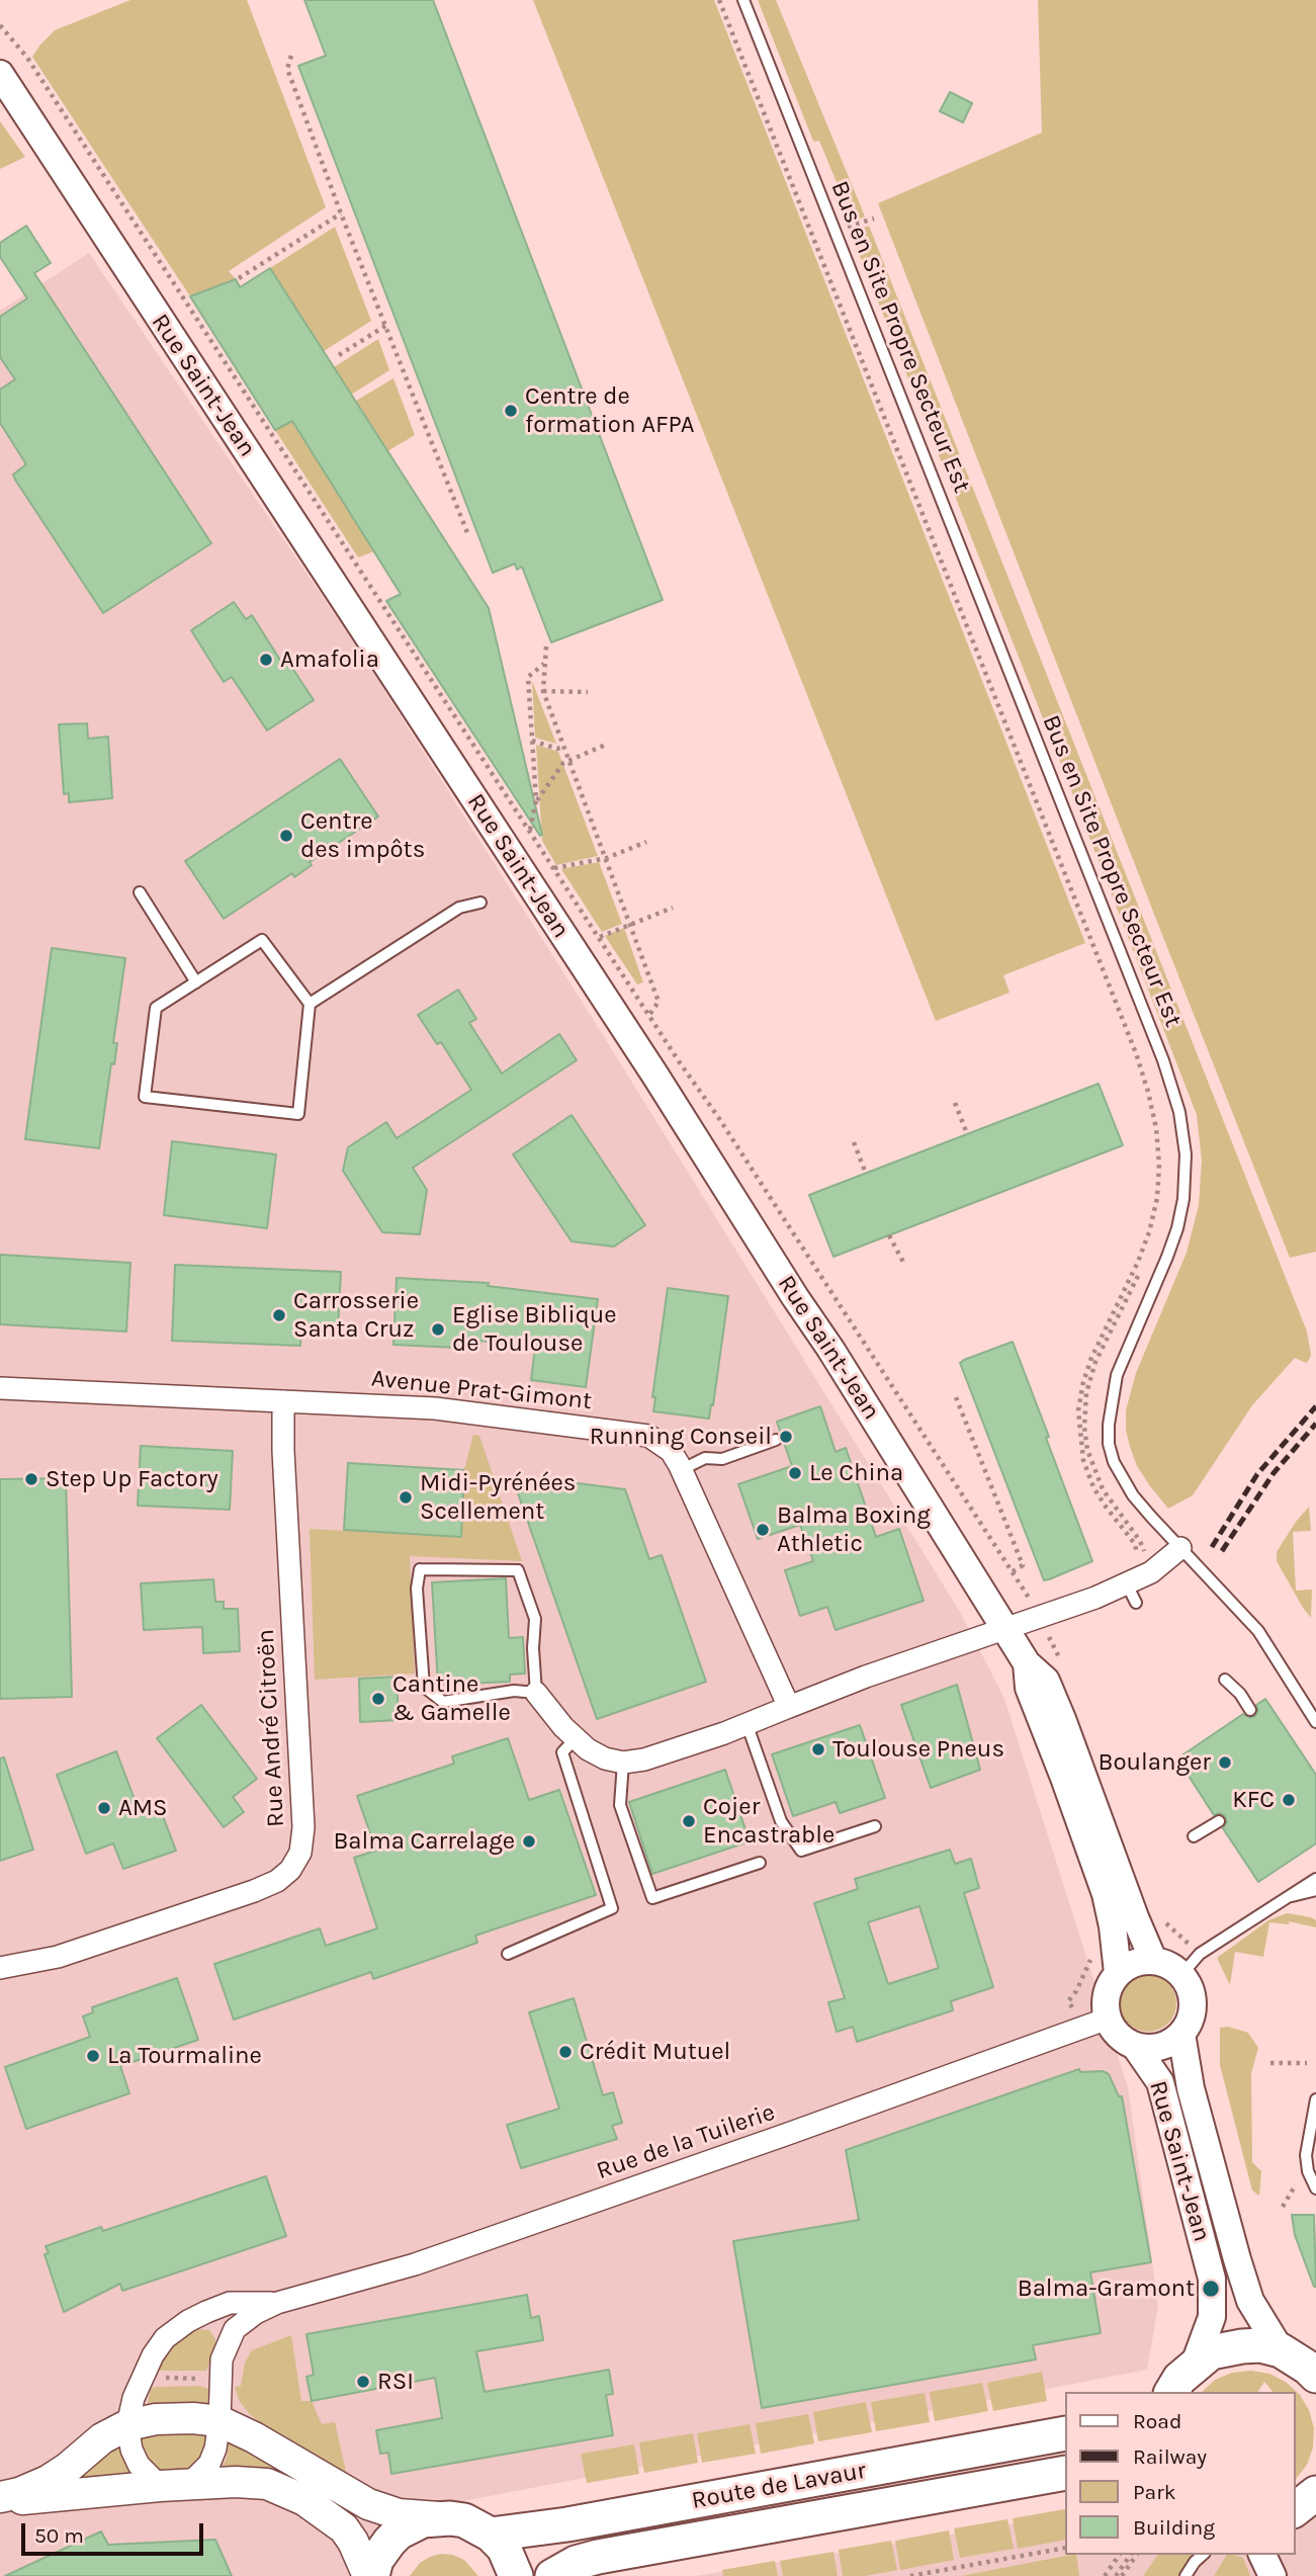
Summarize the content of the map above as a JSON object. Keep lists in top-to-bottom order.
{
  "streets": {
    "main road": ["Route de Lavaur"],
    "street": [
      "Rue Saint-Jean",
      "Avenue Prat-Gimont",
      "Rue André Citroën",
      "Rue de la Tuilerie"
    ],
    "lane": ["Bus en Site Propre Secteur Est"]
  },
  "crossings": [
    ["Rue Saint-Jean", "Rue de la Tuilerie"],
    ["Avenue Prat-Gimont", "Rue André Citroën"]
  ],
  "places": [
    "Centre de formation AFPA",
    "Amafolia",
    "Centre des impôts",
    "Carrosserie Santa Cruz",
    "Eglise Biblique de Toulouse",
    "Running Conseil",
    "Le China",
    "Step Up Factory",
    "Midi-Pyrénées Scellement",
    "Balma Boxing Athletic",
    "Cantine & Gamelle",
    "Toulouse Pneus",
    "Boulanger",
    "KFC",
    "AMS",
    "Cojer Encastrable",
    "Balma Carrelage",
    "Crédit Mutuel",
    "La Tourmaline",
    "Balma-Gramont",
    "RSI"
  ],
  "legend": [
    "Road",
    "Railway",
    "Park",
    "Building"
  ],
  "scale_bar": "50 m"
}
